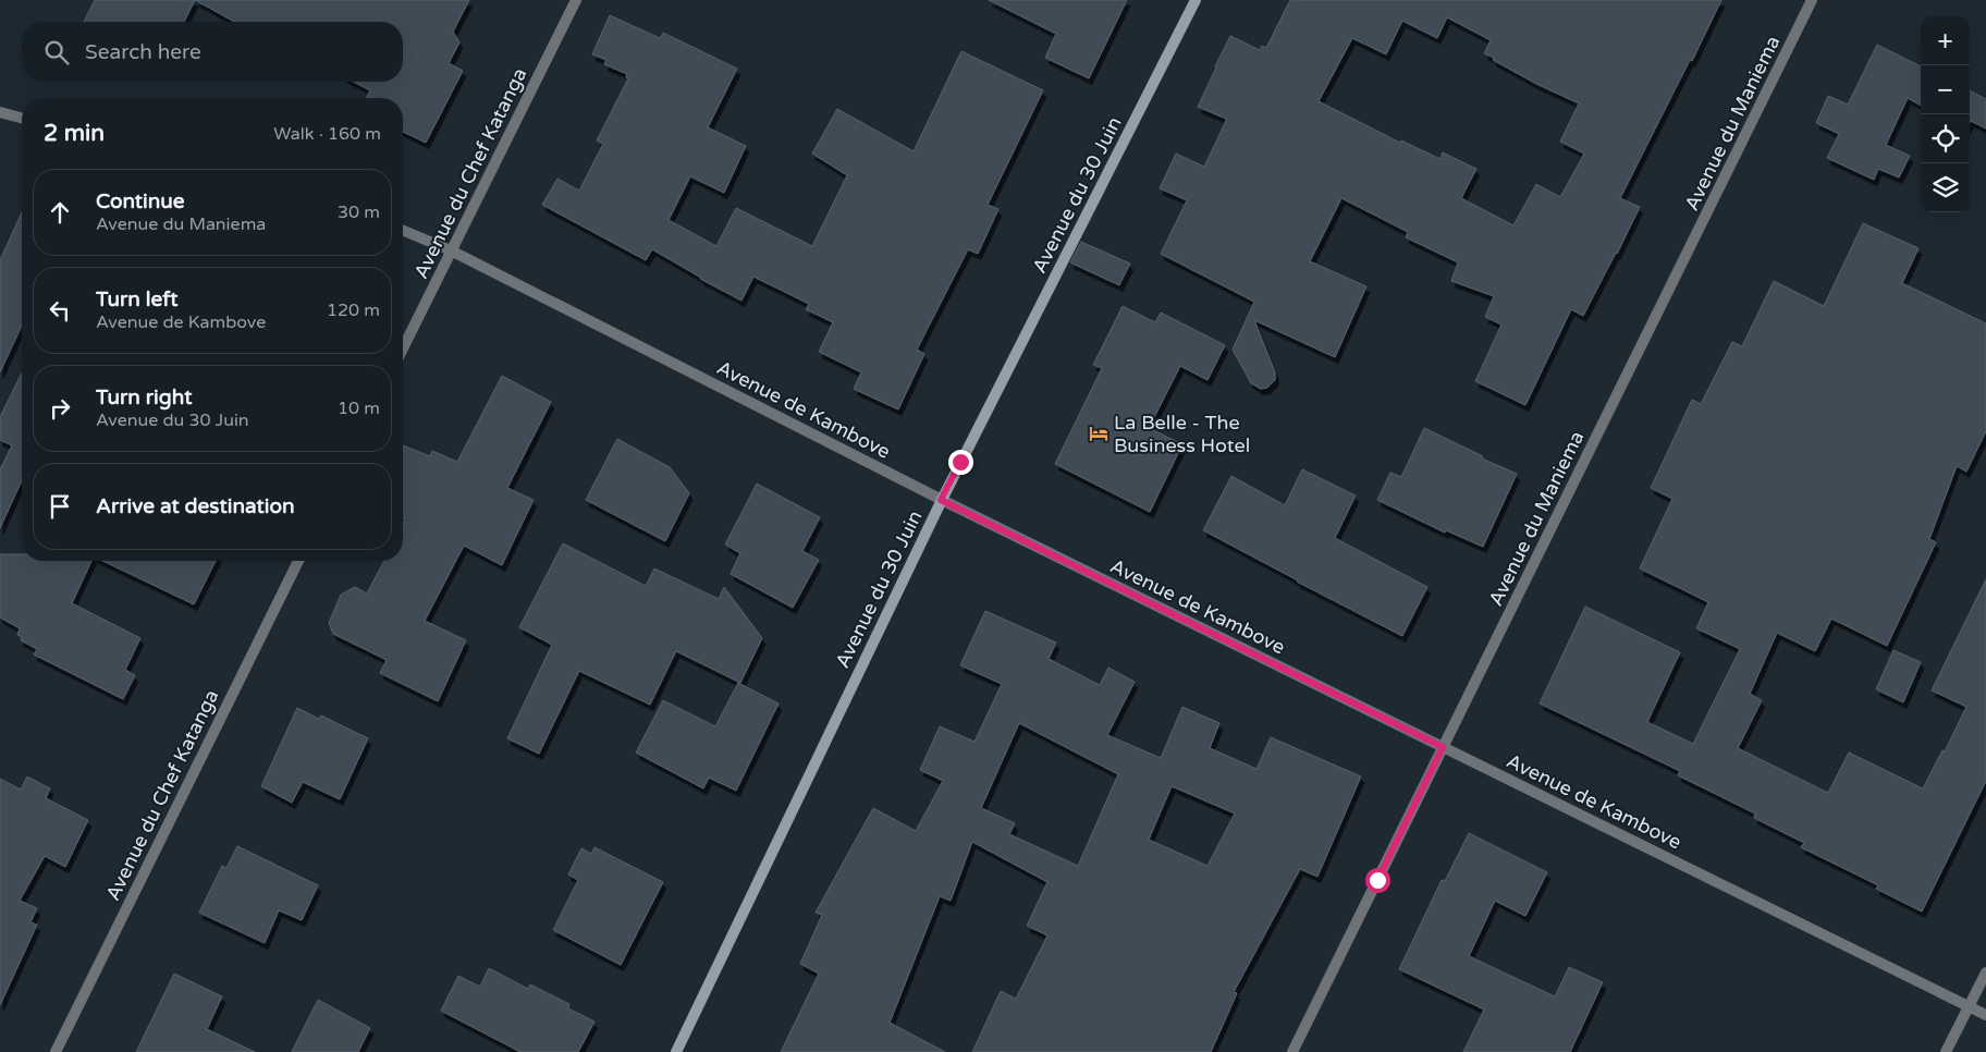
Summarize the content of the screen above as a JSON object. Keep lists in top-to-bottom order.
{
  "streets": {
    "street": [
      "Avenue du Maniema",
      "Avenue du Chef Katanga",
      "Avenue du 30 Juin",
      "Avenue de Kambove"
    ]
  },
  "crossings": [
    ["Avenue du Maniema", "Avenue de Kambove"],
    ["Avenue du Chef Katanga", "Avenue de Kambove"],
    ["Avenue du 30 Juin", "Avenue de Kambove"]
  ],
  "places": {
    "hotel": ["La Belle - The Business Hotel"]
  },
  "page": {
    "map_buttons": ["+", "−"],
    "search": "Search here",
    "heading": ["2 min", "Walk · 160 m"],
    "list": [
      ["Continue", "Avenue du Maniema", "30 m"],
      ["Turn left", "Avenue de Kambove", "120 m"],
      ["Turn right", "Avenue du 30 Juin", "10 m"],
      "Arrive at destination"
    ]
  }
}
